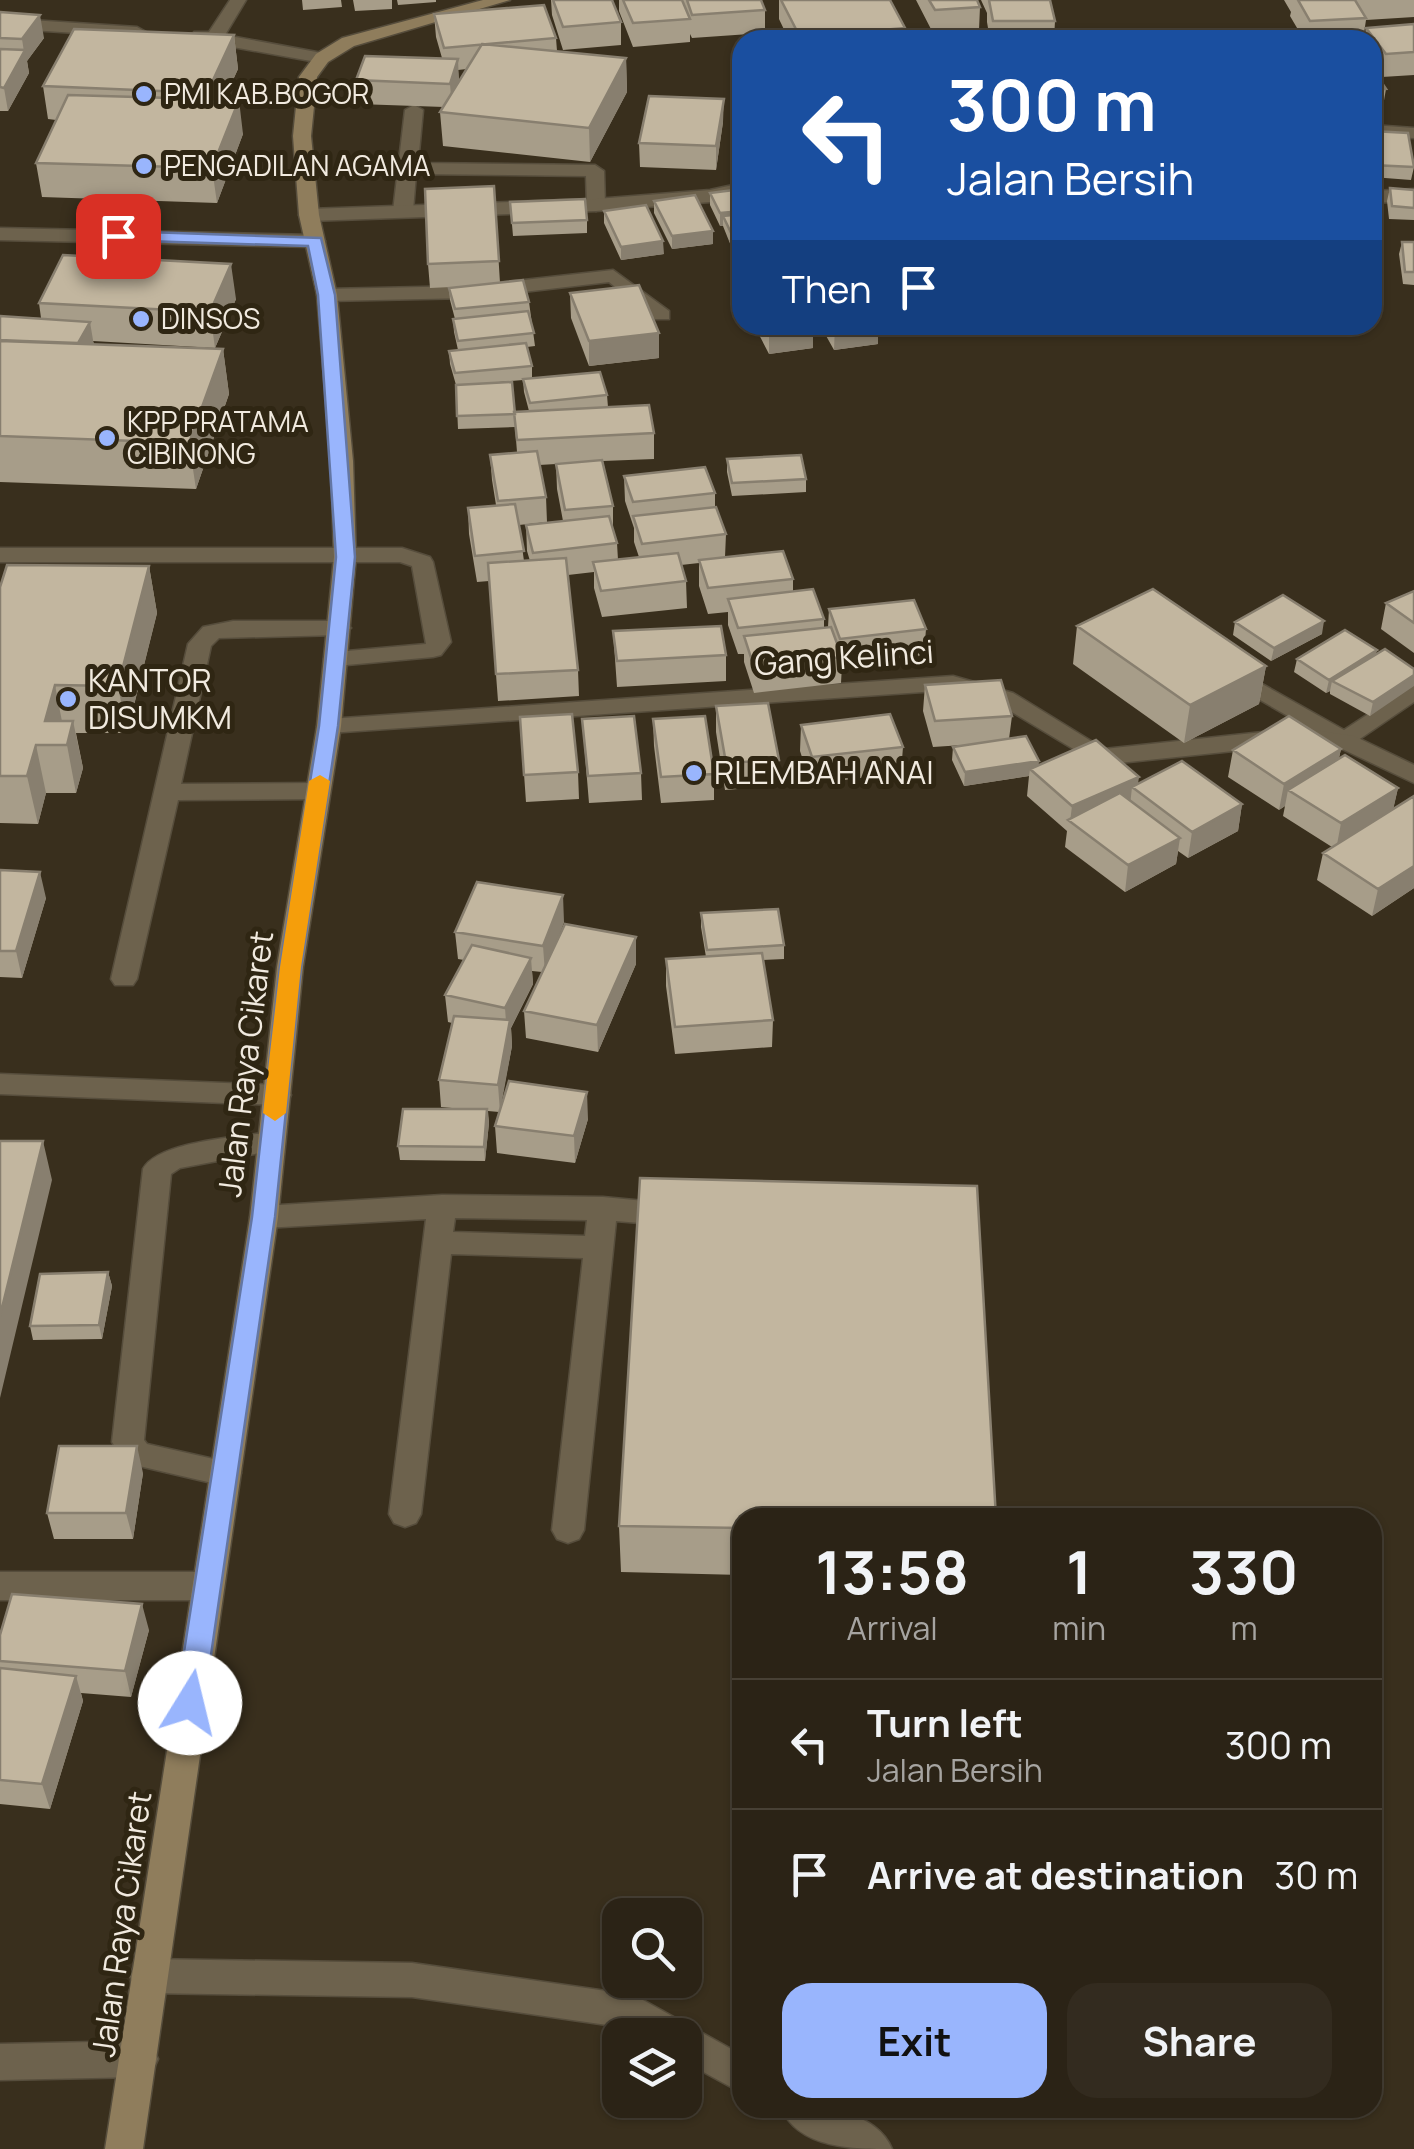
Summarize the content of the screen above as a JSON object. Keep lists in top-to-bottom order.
{
  "streets": {
    "main road": ["Jalan Raya Cikaret"],
    "street": ["Gang Kelinci"]
  },
  "crossings": [
    ["Gang Kelinci", "Jalan Raya Cikaret"]
  ],
  "places": [
    "PMI KAB.BOGOR",
    "PENGADILAN AGAMA",
    "DINSOS",
    "KPP PRATAMA CIBINONG",
    "KANTOR DISUMKM",
    "RLEMBAH ANAI"
  ],
  "page": {
    "turn": ["300 m", "Jalan Bersih"],
    "then": "Then",
    "eta": [
      "13:58",
      "Arrival",
      "1",
      "min",
      "330",
      "m"
    ],
    "list": [
      {
        "name": "Turn left",
        "note": "Jalan Bersih",
        "value": "300 m"
      },
      {
        "name": "Arrive at destination",
        "value": "30 m"
      }
    ],
    "buttons": ["Exit", "Share"]
  }
}
